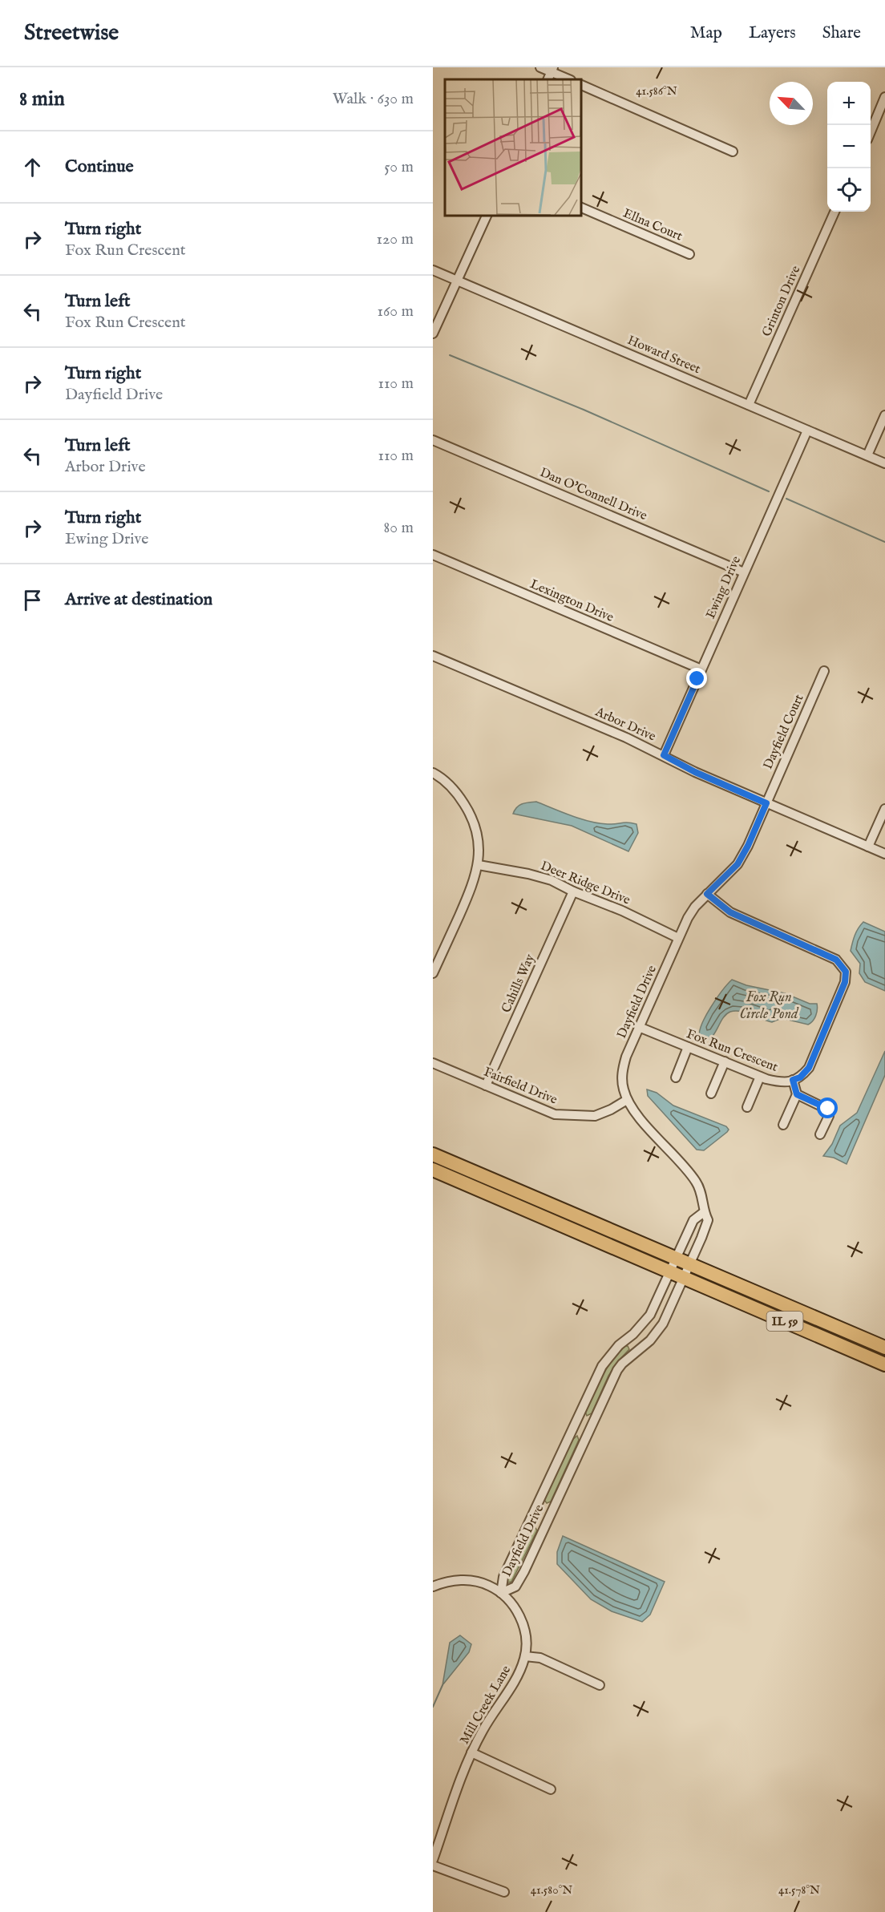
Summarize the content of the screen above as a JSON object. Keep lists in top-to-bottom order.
{
  "streets": {
    "main road": ["IL 59"],
    "street": [
      "Ellna Court",
      "Grinton Drive",
      "Howard Street",
      "Dan O'Connell Drive",
      "Ewing Drive",
      "Lexington Drive",
      "Arbor Drive",
      "Dayfield Court",
      "Deer Ridge Drive",
      "Cahills Way",
      "Dayfield Drive",
      "Fox Run Crescent",
      "Fairfield Drive",
      "Mill Creek Lane"
    ]
  },
  "crossings": [
    ["Grinton Drive", "Howard Street"],
    ["Howard Street", "Ewing Drive"],
    ["Dan O'Connell Drive", "Ewing Drive"],
    ["Ewing Drive", "Lexington Drive"],
    ["Ewing Drive", "Arbor Drive"],
    ["Arbor Drive", "Dayfield Court"],
    ["Arbor Drive", "Dayfield Drive"],
    ["Dayfield Court", "Dayfield Drive"],
    ["Deer Ridge Drive", "Cahills Way"],
    ["Deer Ridge Drive", "Dayfield Drive"],
    ["Cahills Way", "Fairfield Drive"],
    ["Dayfield Drive", "Fox Run Crescent"],
    ["Dayfield Drive", "Fairfield Drive"],
    ["Dayfield Drive", "IL 59"],
    ["Dayfield Drive", "Mill Creek Lane"]
  ],
  "water": ["Fox Run Circle Pond"],
  "north": "top left",
  "page": {
    "header": "Streetwise",
    "nav": ["Map", "Layers", "Share"],
    "heading": ["8 min", "Walk · 630 m"],
    "map_buttons": ["+", "−"],
    "list": [
      ["Continue", "50 m"],
      ["Turn right", "Fox Run Crescent", "120 m"],
      ["Turn left", "Fox Run Crescent", "160 m"],
      ["Turn right", "Dayfield Drive", "110 m"],
      ["Turn left", "Arbor Drive", "110 m"],
      ["Turn right", "Ewing Drive", "80 m"],
      "Arrive at destination"
    ]
  },
  "coordinates": ["41.586°N", "41.580°N", "41.578°N"]
}
